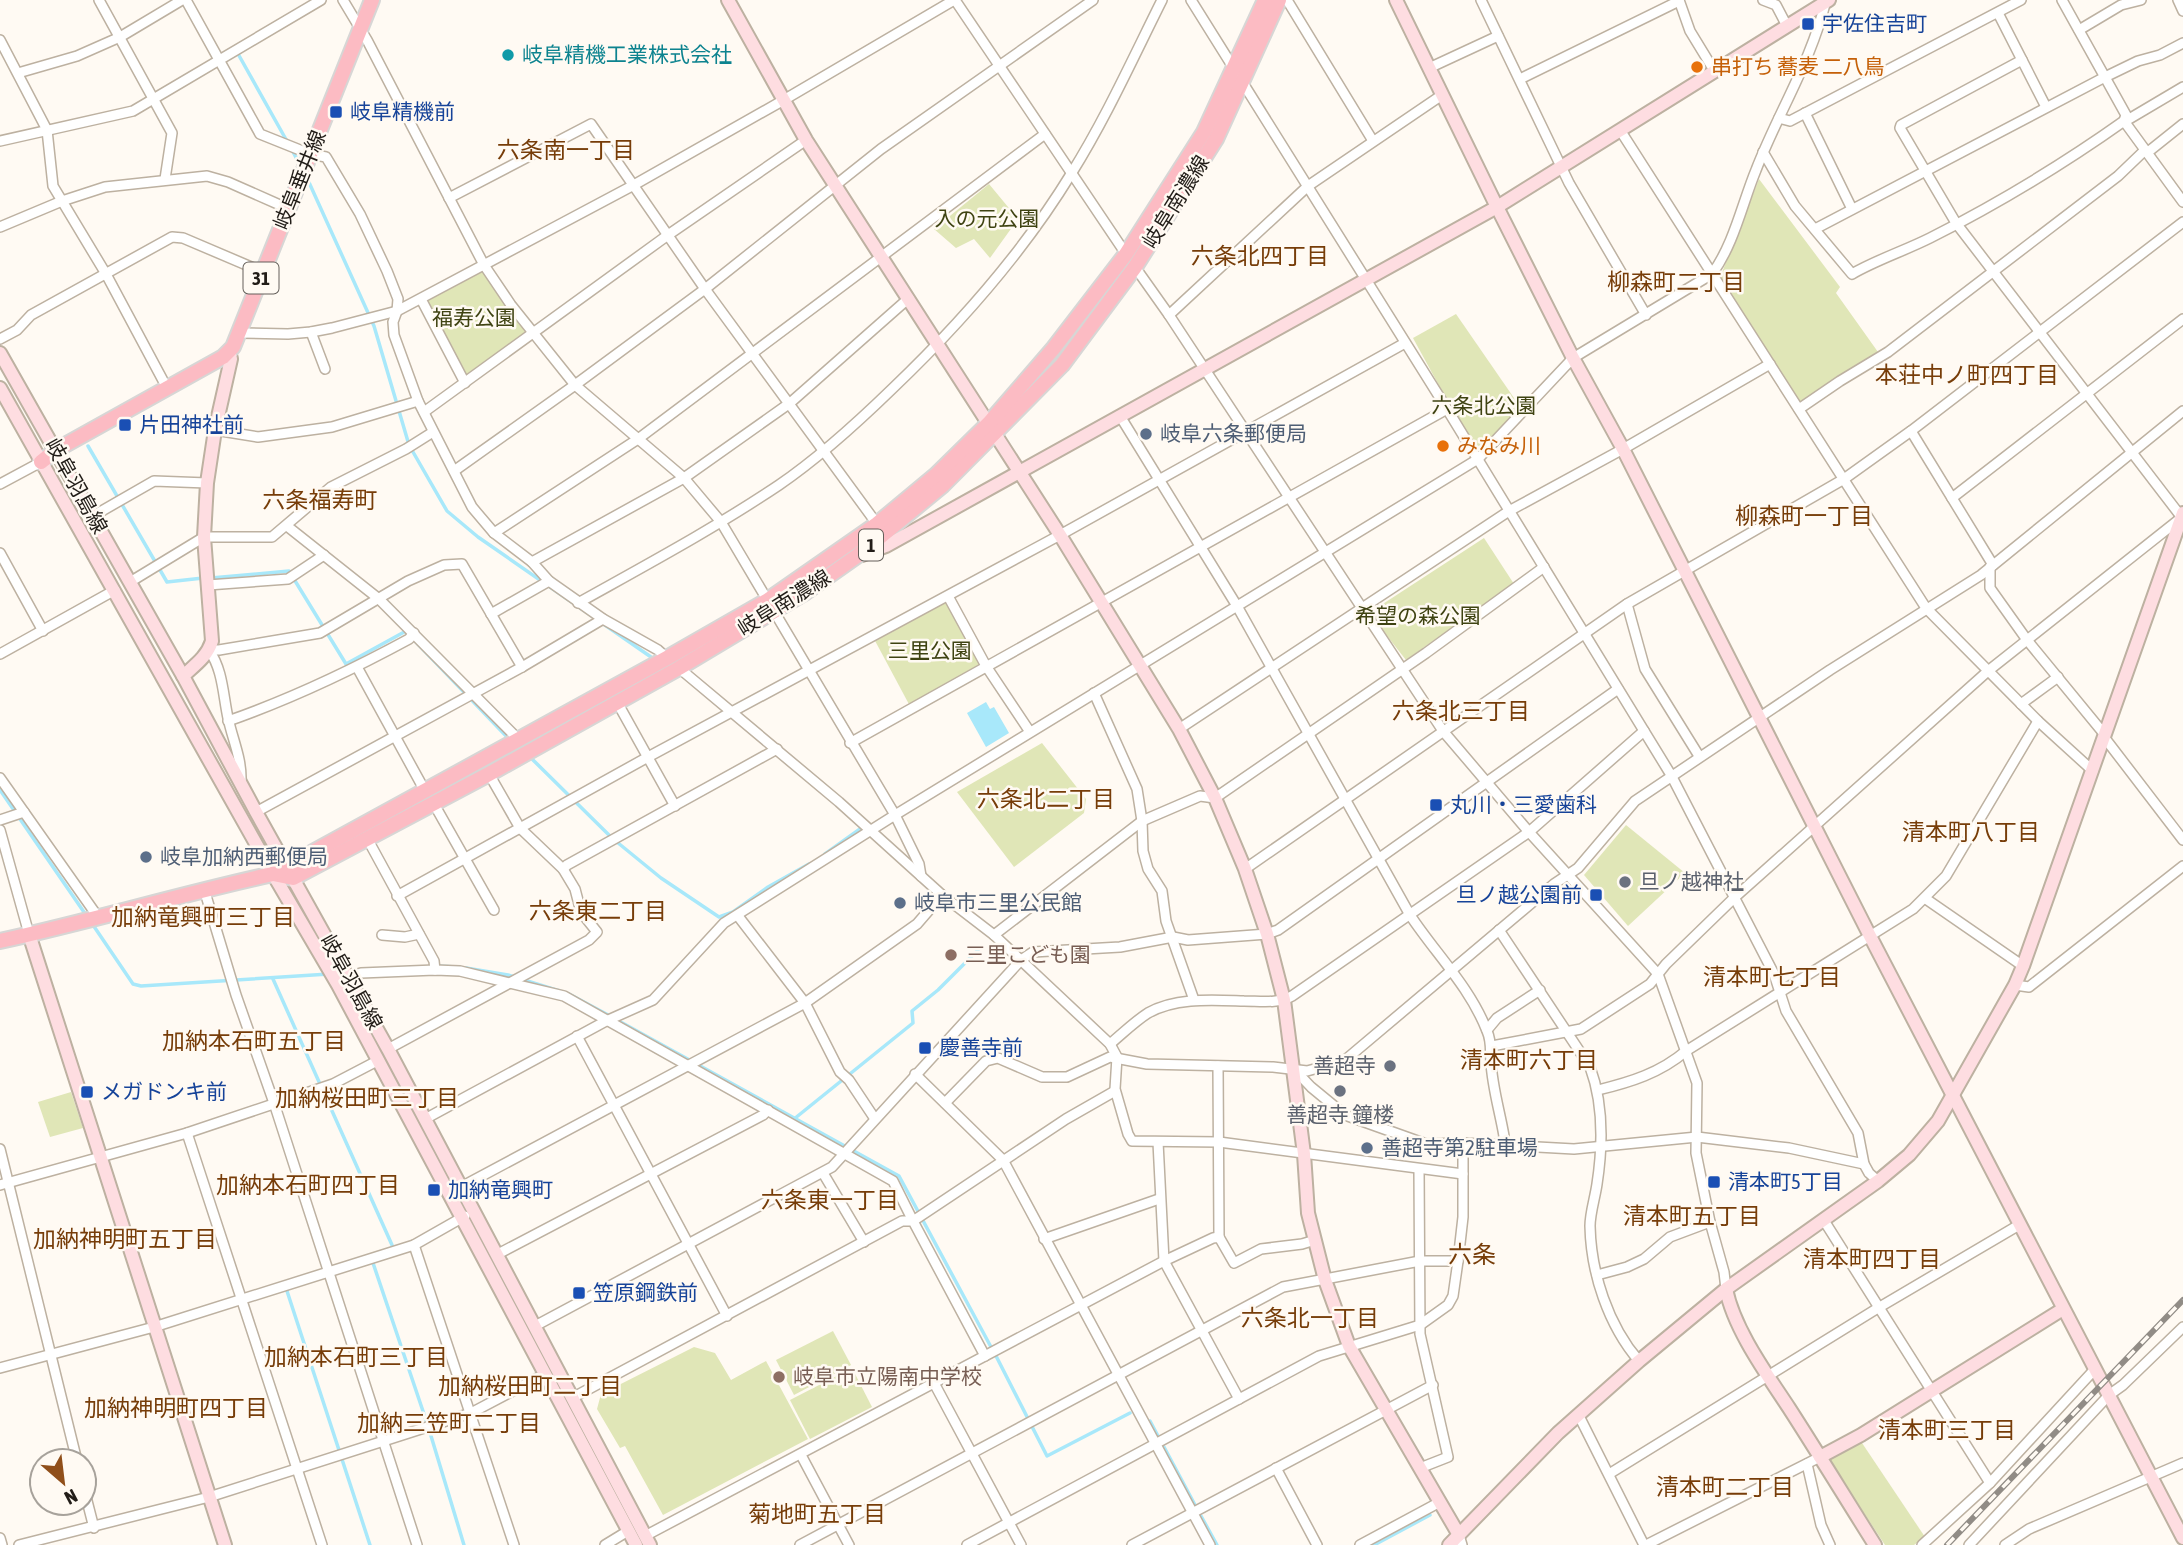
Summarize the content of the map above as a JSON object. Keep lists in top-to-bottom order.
{
  "streets": {
    "main road": [
      "岐阜垂井線",
      "岐阜南濃線",
      "31",
      "1"
    ],
    "street": ["岐阜羽島線"]
  },
  "crossings": [
    ["岐阜垂井線", "岐阜羽島線"],
    ["岐阜南濃線", "岐阜羽島線"]
  ],
  "districts": [
    "六条南一丁目",
    "六条北四丁目",
    "柳森町二丁目",
    "本荘中ノ町四丁目",
    "六条福寿町",
    "柳森町一丁目",
    "六条北三丁目",
    "六条北二丁目",
    "清本町八丁目",
    "六条東二丁目",
    "加納竜興町三丁目",
    "清本町七丁目",
    "加納本石町五丁目",
    "清本町六丁目",
    "加納桜田町三丁目",
    "加納本石町四丁目",
    "六条東一丁目",
    "清本町五丁目",
    "加納神明町五丁目",
    "六条",
    "清本町四丁目",
    "六条北一丁目",
    "加納本石町三丁目",
    "加納桜田町二丁目",
    "加納神明町四丁目",
    "加納三笠町二丁目",
    "清本町三丁目",
    "清本町二丁目",
    "菊地町五丁目"
  ],
  "parks": [
    "入の元公園",
    "福寿公園",
    "六条北公園",
    "希望の森公園",
    "三里公園"
  ],
  "places": {
    "transit": [
      "宇佐住吉町",
      "岐阜精機前",
      "片田神社前",
      "丸川・三愛歯科",
      "旦ノ越公園前",
      "慶善寺前",
      "メガドンキ前",
      "清本町5丁目",
      "加納竜興町",
      "笠原鋼鉄前"
    ],
    "other": [
      "岐阜精機工業株式会社",
      "串打ち 蕎麦 二八鳥",
      "岐阜六条郵便局",
      "みなみ川",
      "岐阜加納西郵便局",
      "旦ノ越神社",
      "岐阜市三里公民館",
      "三里こども園",
      "善超寺",
      "善超寺 鐘楼",
      "善超寺第2駐車場",
      "岐阜市立陽南中学校"
    ]
  },
  "north": "bottom right"
}
